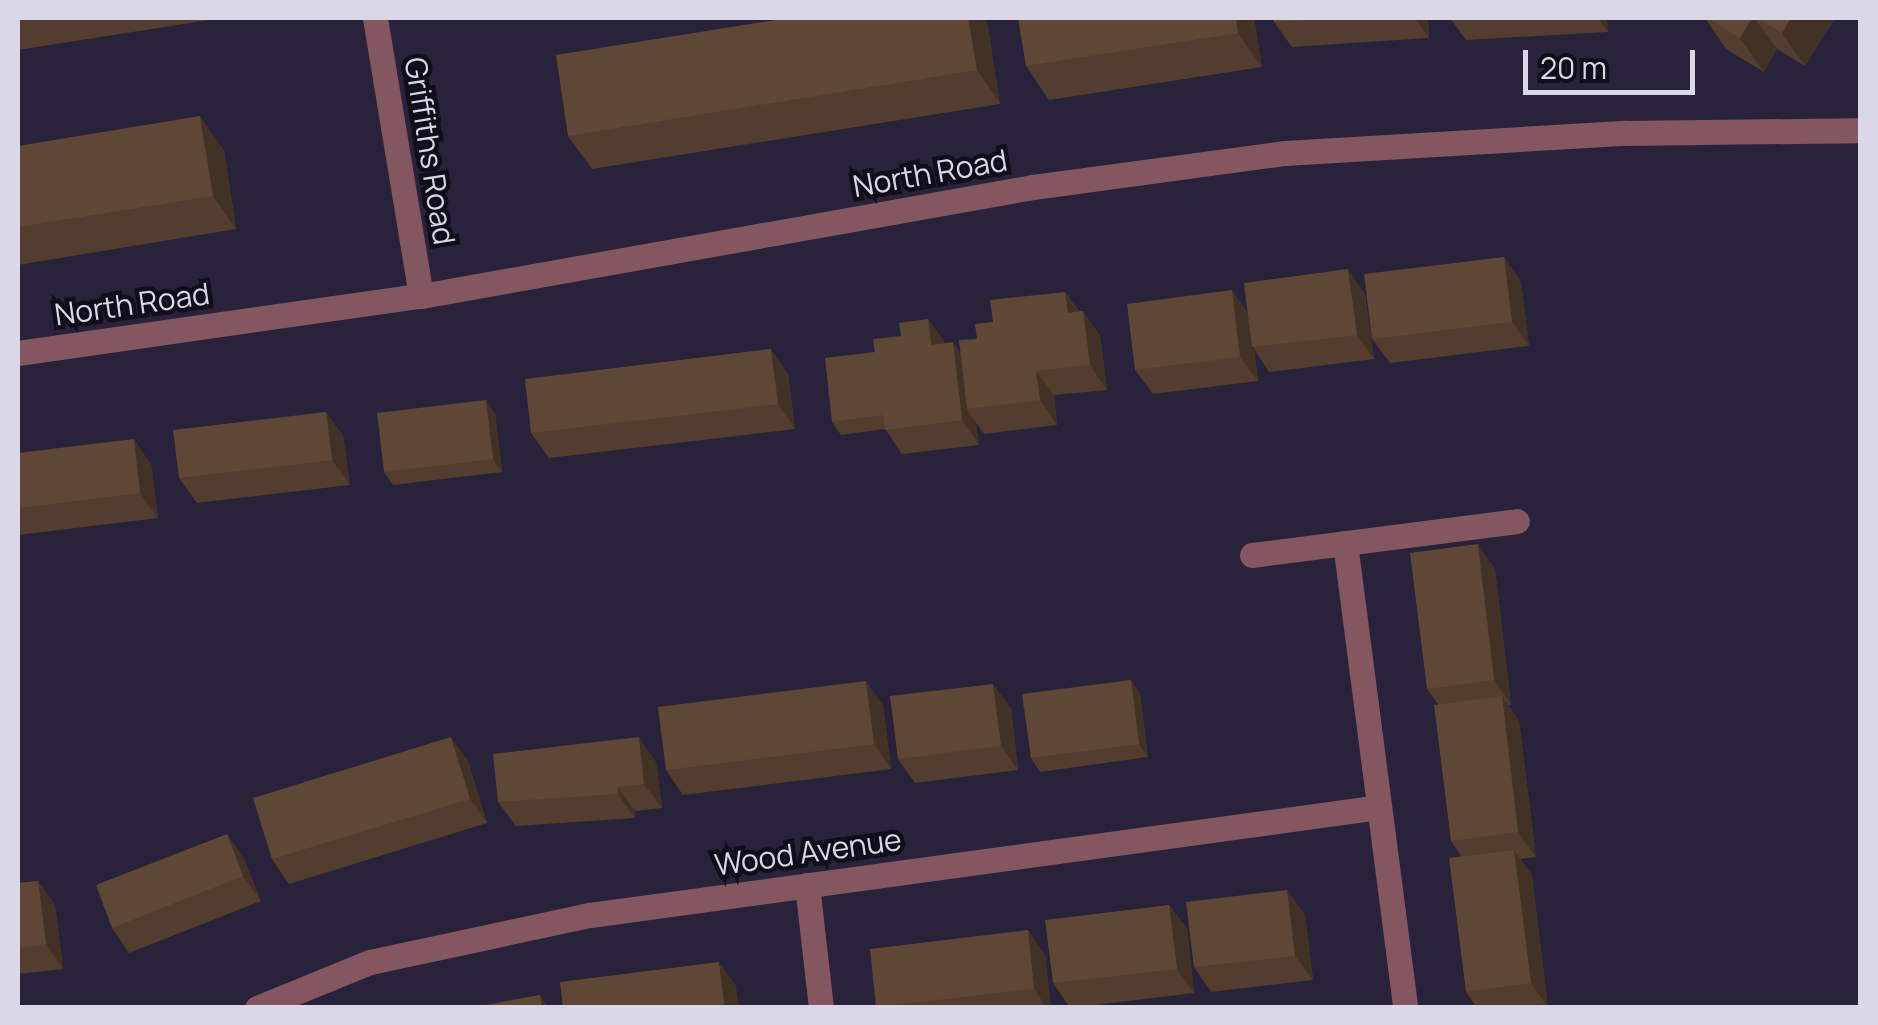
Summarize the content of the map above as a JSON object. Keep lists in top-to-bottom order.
{
  "streets": {
    "street": ["Griffiths Road", "North Road", "Wood Avenue"]
  },
  "crossings": [
    ["Griffiths Road", "North Road"]
  ],
  "scale_bar": "20 m"
}
